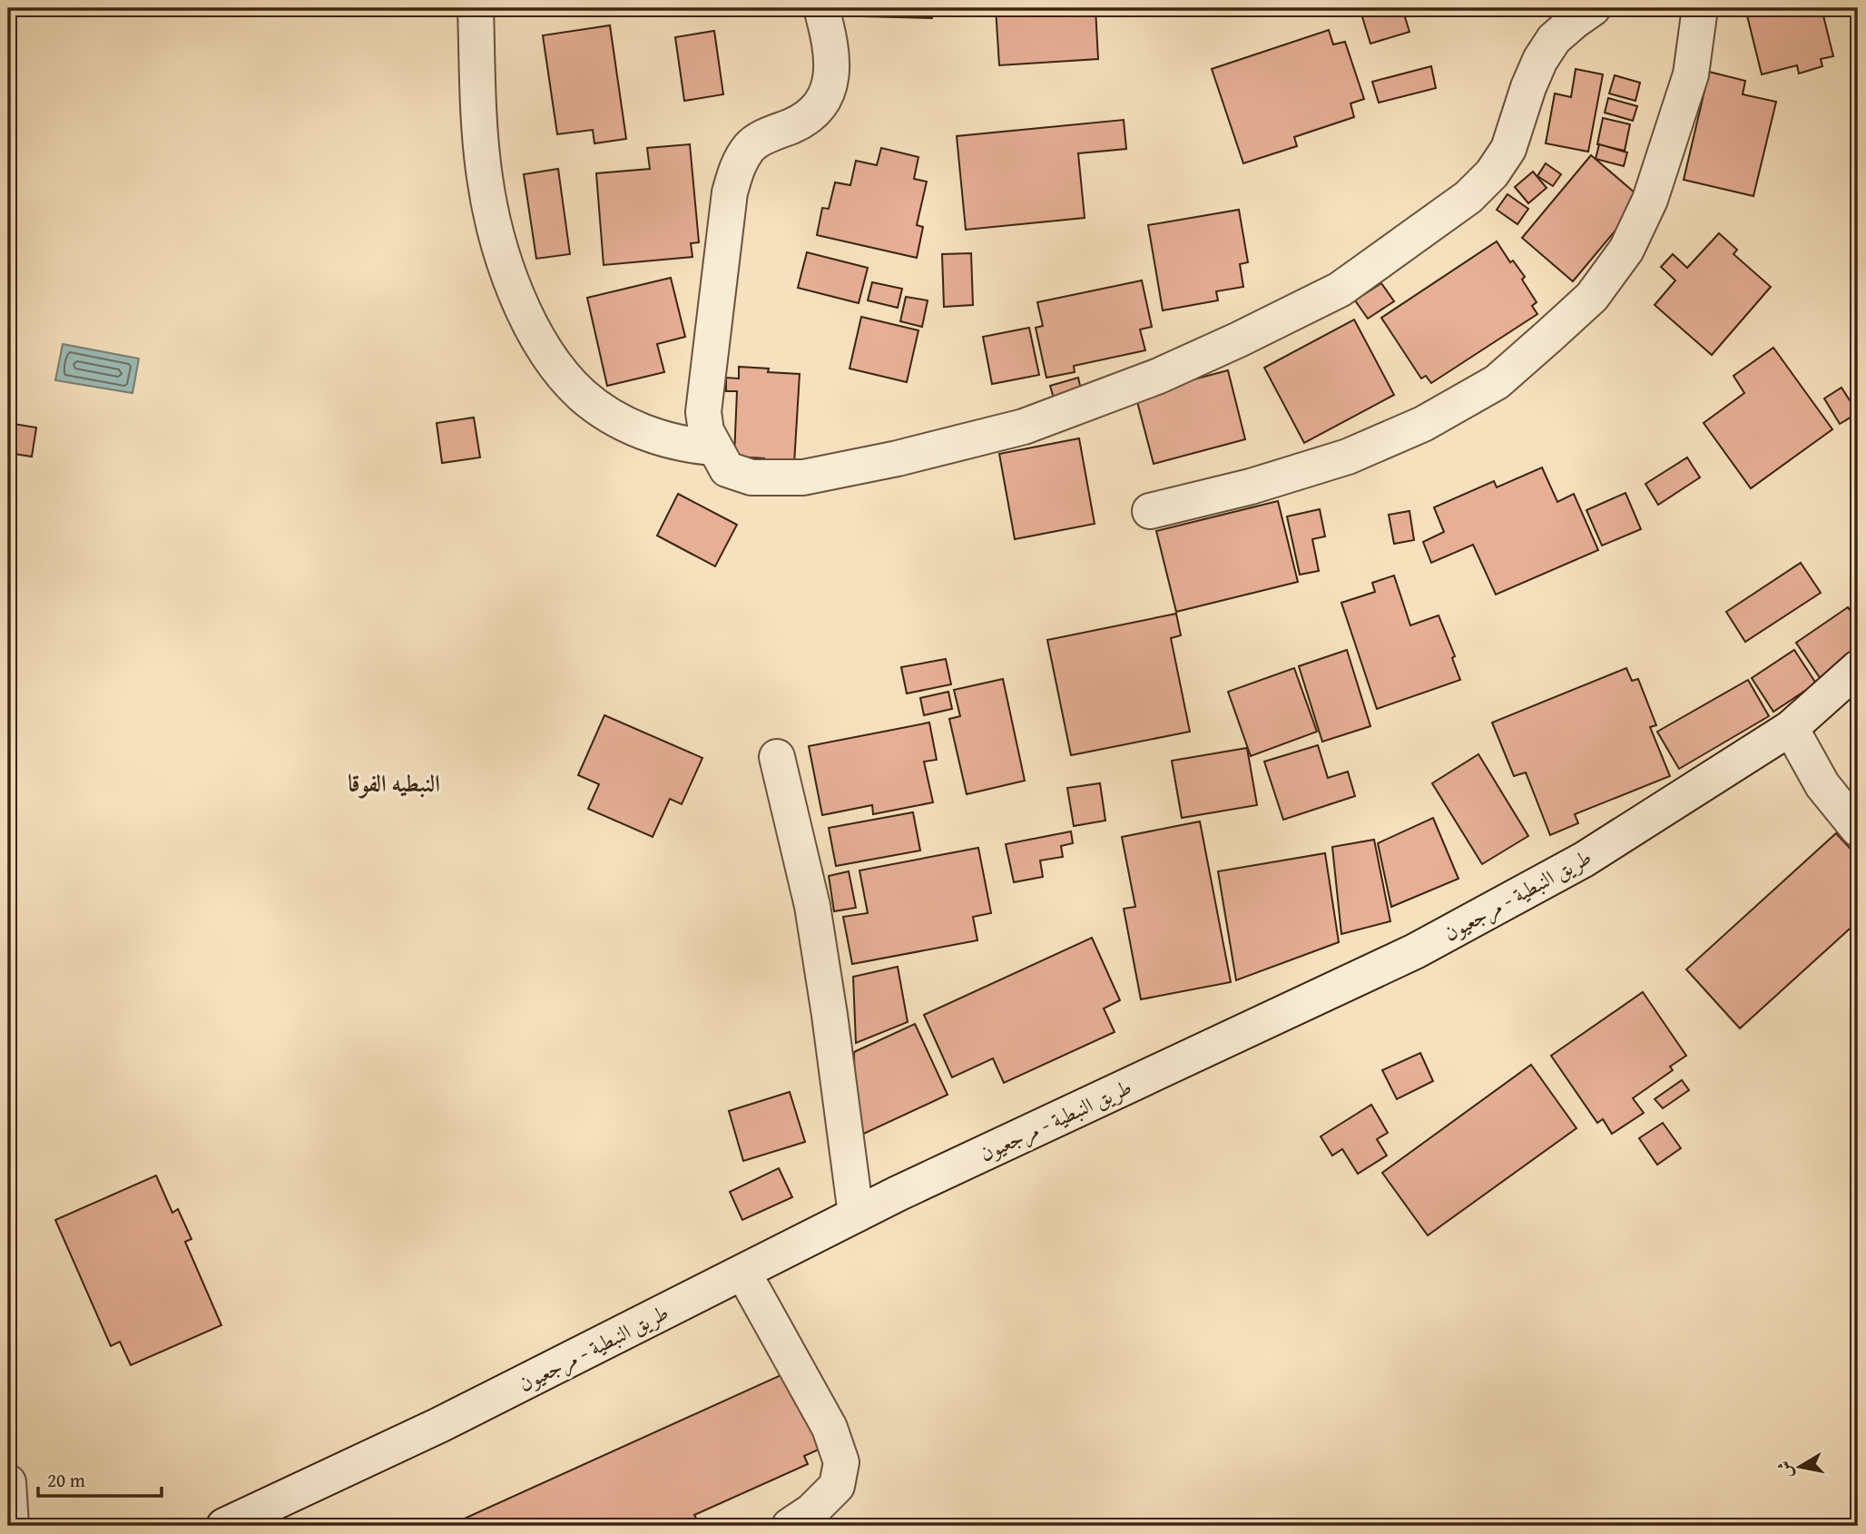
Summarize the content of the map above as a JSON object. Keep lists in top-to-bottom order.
{
  "streets": {
    "street": ["طريق النبطية - مرجعيون"]
  },
  "districts": ["النبطيه الفوقا"],
  "scale_bar": "20 m",
  "north": "left"
}
